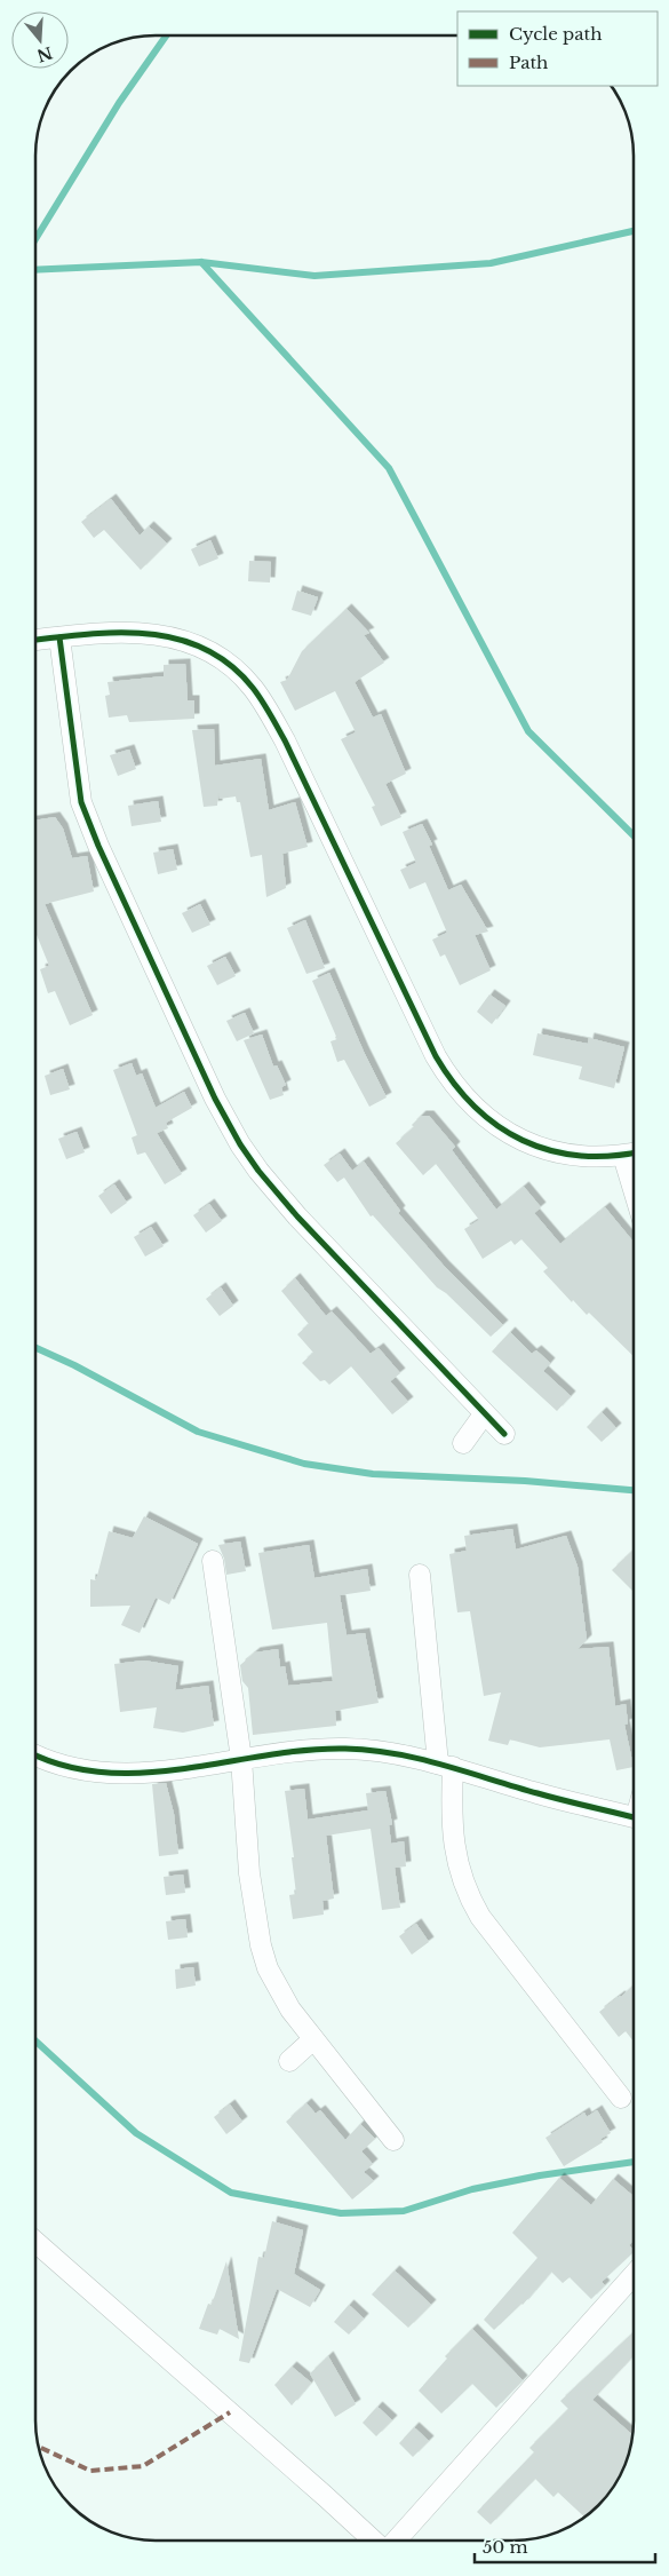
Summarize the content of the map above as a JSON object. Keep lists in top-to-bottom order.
{
  "legend": ["Cycle path", "Path"],
  "scale_bar": "50 m",
  "north": "bottom"
}
